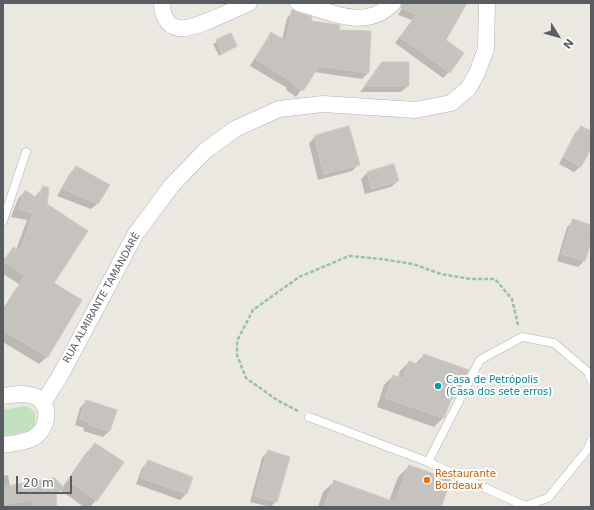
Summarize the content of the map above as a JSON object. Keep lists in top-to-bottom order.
{
  "streets": {
    "street": ["RUA ALMIRANTE TAMANDARÉ"]
  },
  "places": ["Casa de Petrópolis (Casa dos sete erros)", "Restaurante Bordeaux"],
  "scale_bar": "20 m",
  "north": "bottom right"
}
